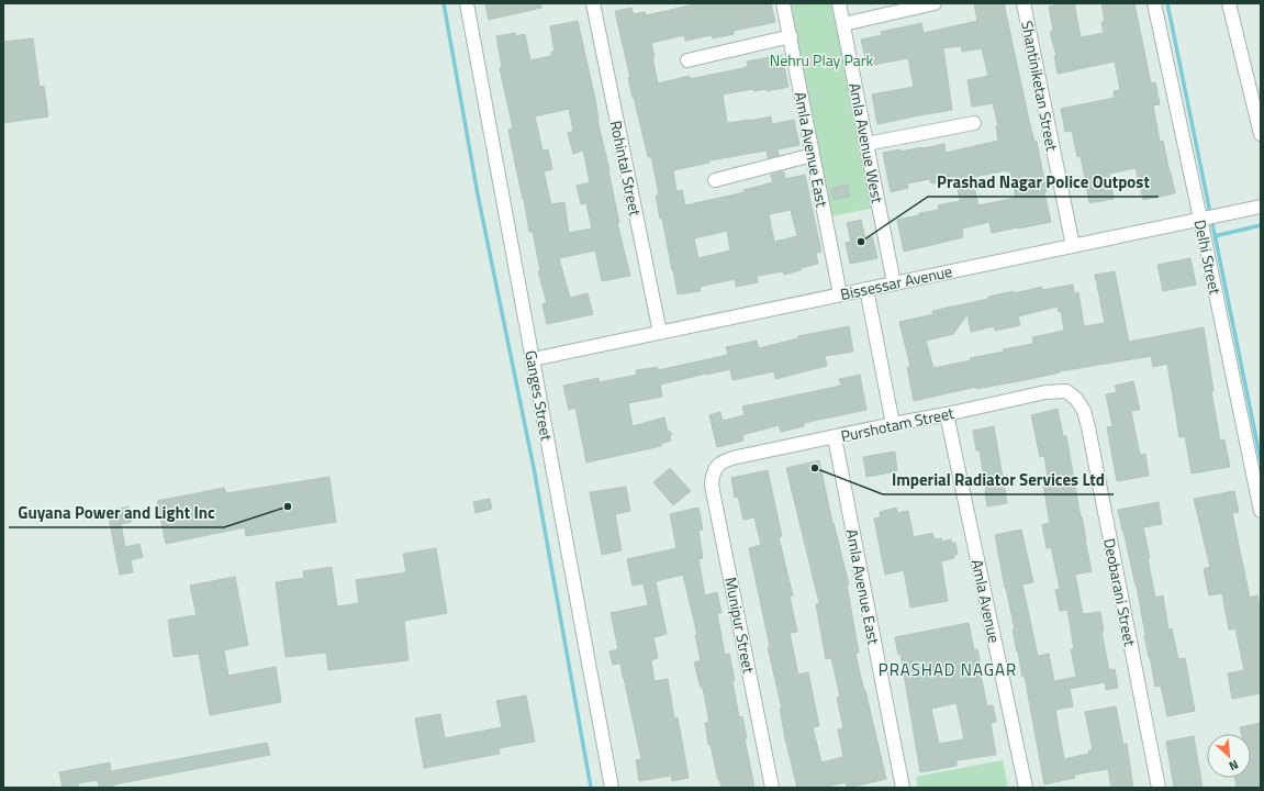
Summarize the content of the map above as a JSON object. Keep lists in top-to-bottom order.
{
  "streets": {
    "street": [
      "Shantiniketan Street",
      "Amla Avenue West",
      "Amla Avenue East",
      "Rohintal Street",
      "Delhi Street",
      "Bissessar Avenue",
      "Ganges Street",
      "Purshotam Street",
      "Deobarani Street",
      "Amla Avenue",
      "Munipur Street"
    ]
  },
  "crossings": [
    ["Shantiniketan Street", "Bissessar Avenue"],
    ["Amla Avenue West", "Bissessar Avenue"],
    ["Amla Avenue East", "Bissessar Avenue"],
    ["Amla Avenue East", "Purshotam Street"],
    ["Rohintal Street", "Bissessar Avenue"],
    ["Delhi Street", "Bissessar Avenue"],
    ["Bissessar Avenue", "Ganges Street"],
    ["Purshotam Street", "Deobarani Street"],
    ["Purshotam Street", "Amla Avenue"],
    ["Purshotam Street", "Munipur Street"]
  ],
  "districts": ["PRASHAD NAGAR"],
  "parks": ["Nehru Play Park"],
  "places": ["Prashad Nagar Police Outpost", "Imperial Radiator Services Ltd", "Guyana Power and Light Inc"],
  "north": "bottom right"
}
